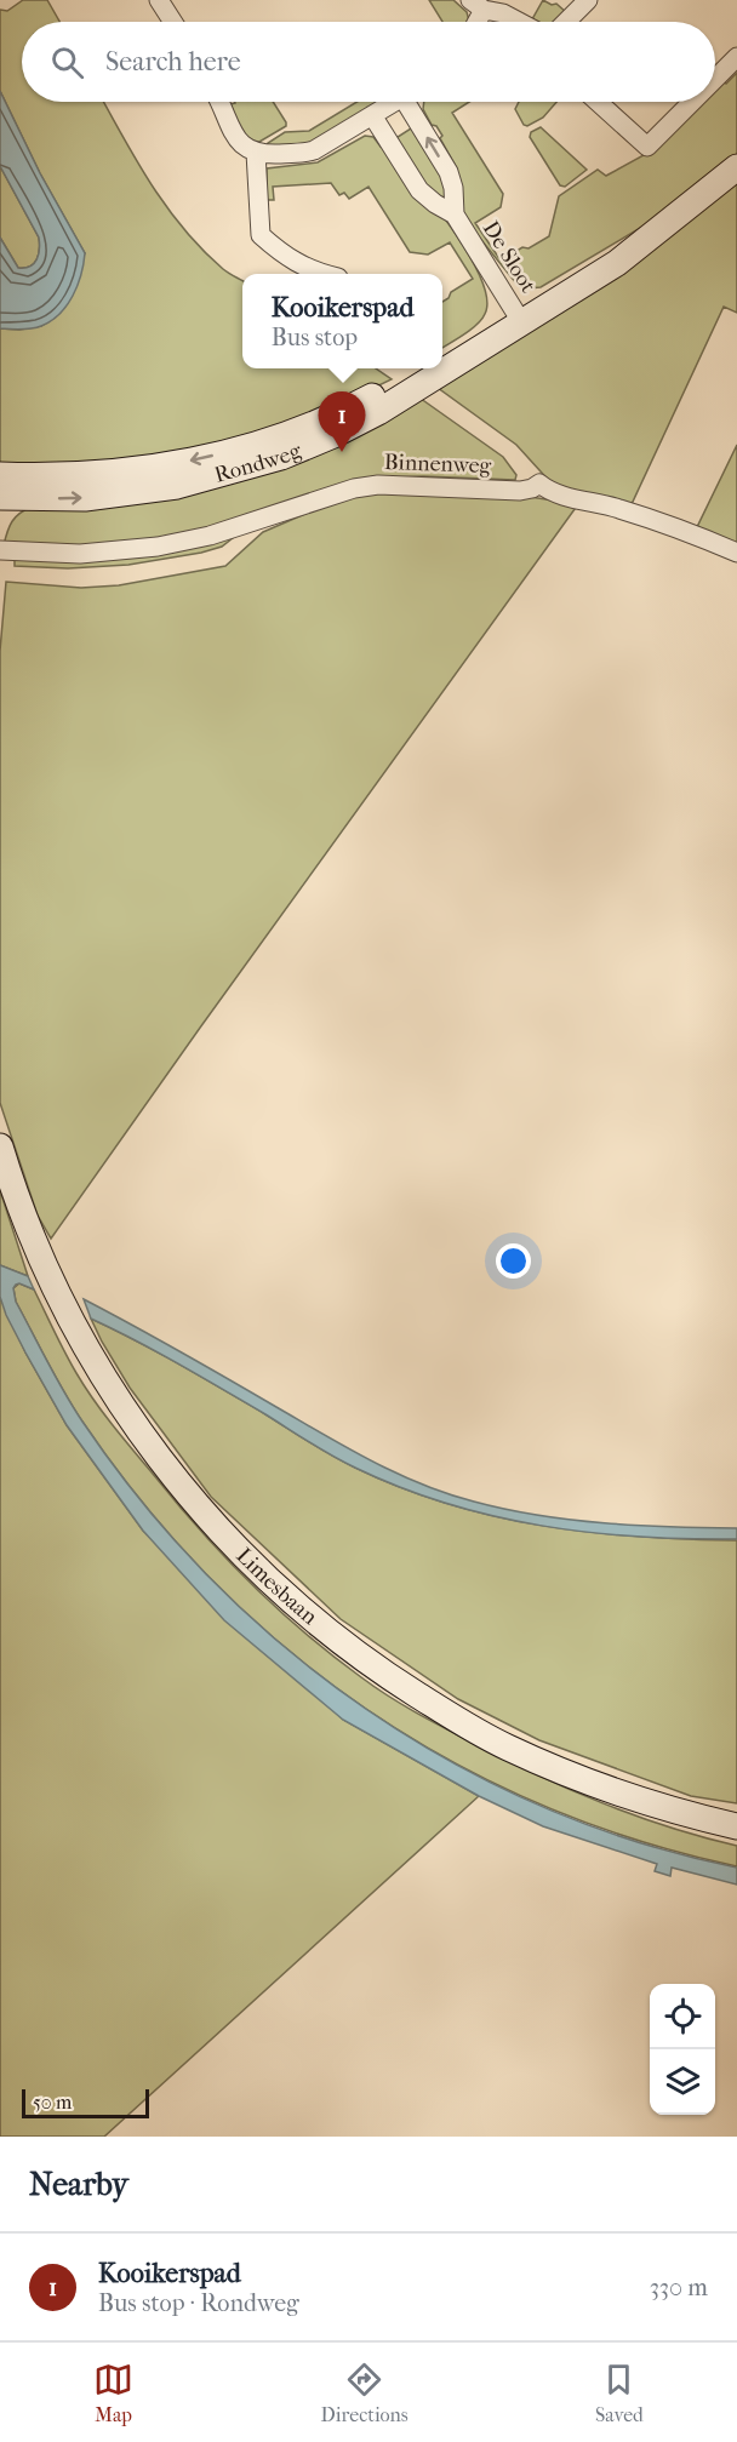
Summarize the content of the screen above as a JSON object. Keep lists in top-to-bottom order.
{
  "streets": {
    "main road": ["Rondweg", "Limesbaan"],
    "street": ["De Sloot", "Binnenweg"]
  },
  "crossings": [
    ["De Sloot", "Rondweg"]
  ],
  "scale_bar": "50 m",
  "page": {
    "search": "Search here",
    "popup": ["Kooikerspad", "Bus stop"],
    "pins": "1",
    "scale": "50 m",
    "heading": "Nearby",
    "list": [
      {
        "mark": "1",
        "name": "Kooikerspad",
        "note": "Bus stop · Rondweg",
        "value": "330 m"
      }
    ],
    "nav": ["Map", "Directions", "Saved"]
  }
}
